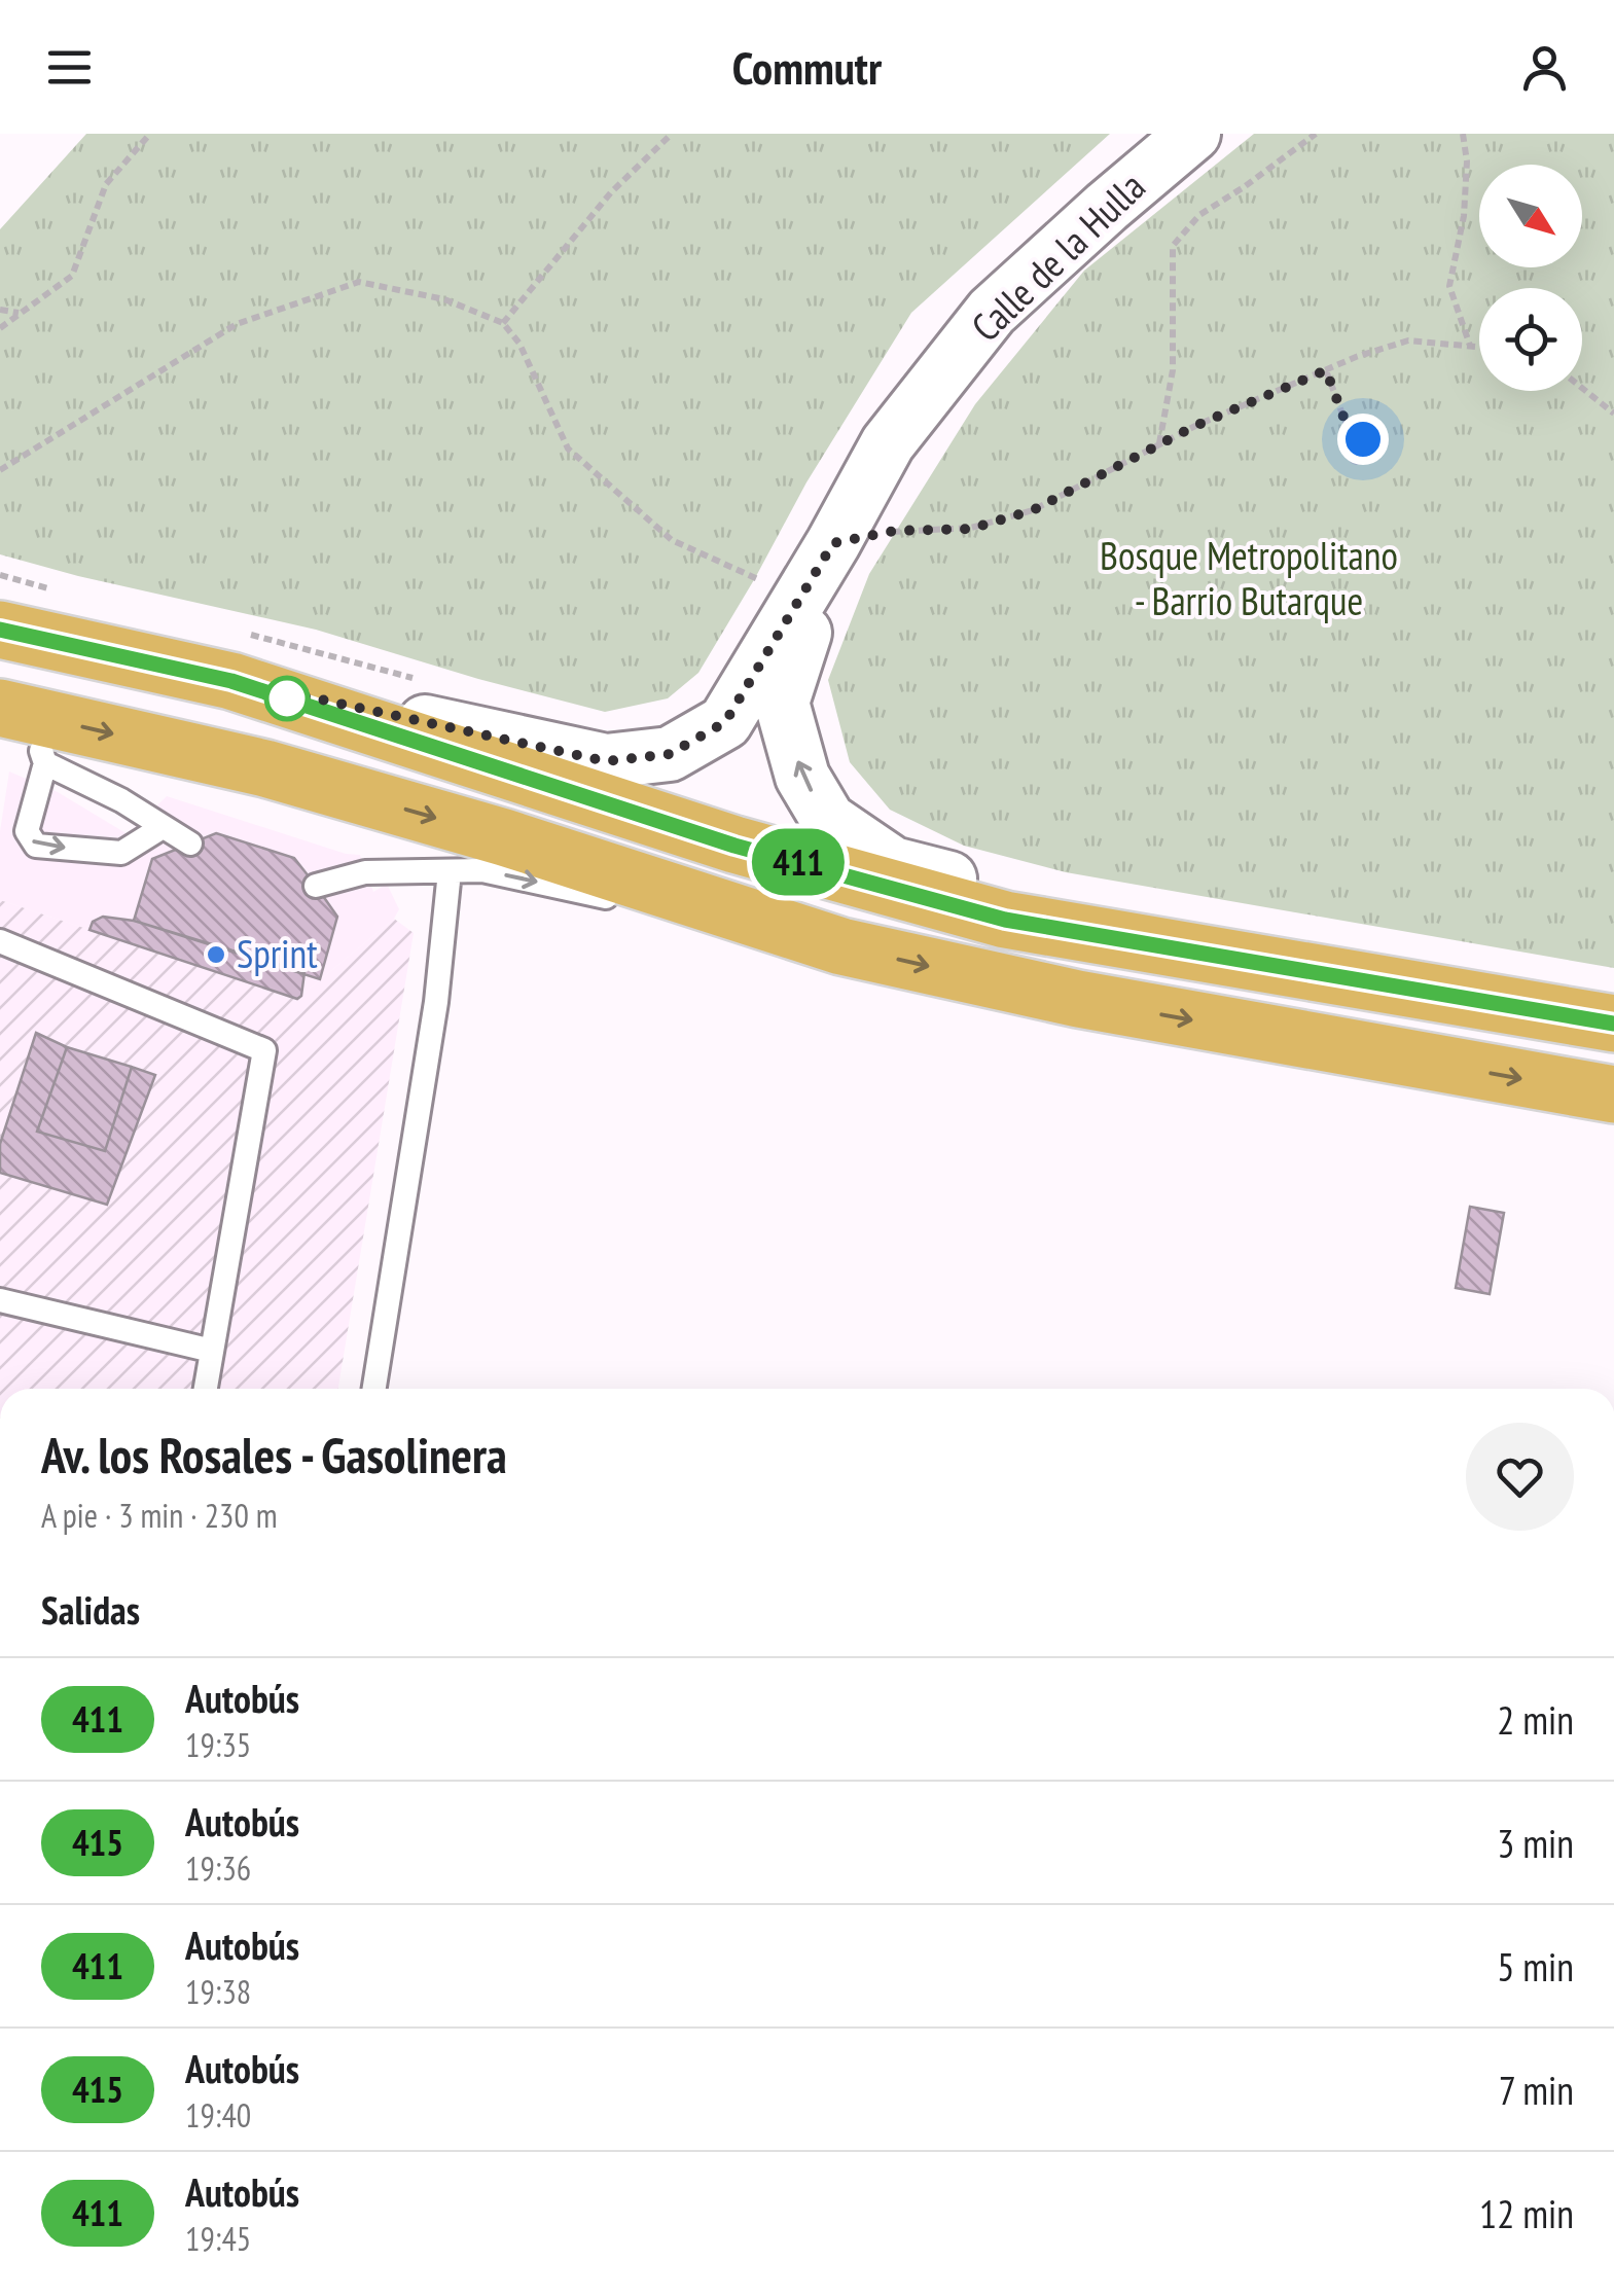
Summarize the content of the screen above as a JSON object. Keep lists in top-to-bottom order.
{
  "streets": {
    "street": ["Calle de la Hulla"]
  },
  "parks": ["Bosque Metropolitano - Barrio Butarque"],
  "places": ["Sprint"],
  "lines": ["bus line 411"],
  "north": "bottom right",
  "page": {
    "header": "Commutr",
    "on_map": "411",
    "heading": [
      ["Av. los Rosales - Gasolinera", "A pie · 3 min · 230 m"],
      "Salidas"
    ],
    "list": [
      {
        "mark": "411",
        "name": "Autobús",
        "note": "19:35",
        "value": "2 min"
      },
      {
        "mark": "415",
        "name": "Autobús",
        "note": "19:36",
        "value": "3 min"
      },
      {
        "mark": "411",
        "name": "Autobús",
        "note": "19:38",
        "value": "5 min"
      },
      {
        "mark": "415",
        "name": "Autobús",
        "note": "19:40",
        "value": "7 min"
      },
      {
        "mark": "411",
        "name": "Autobús",
        "note": "19:45",
        "value": "12 min"
      }
    ]
  }
}
